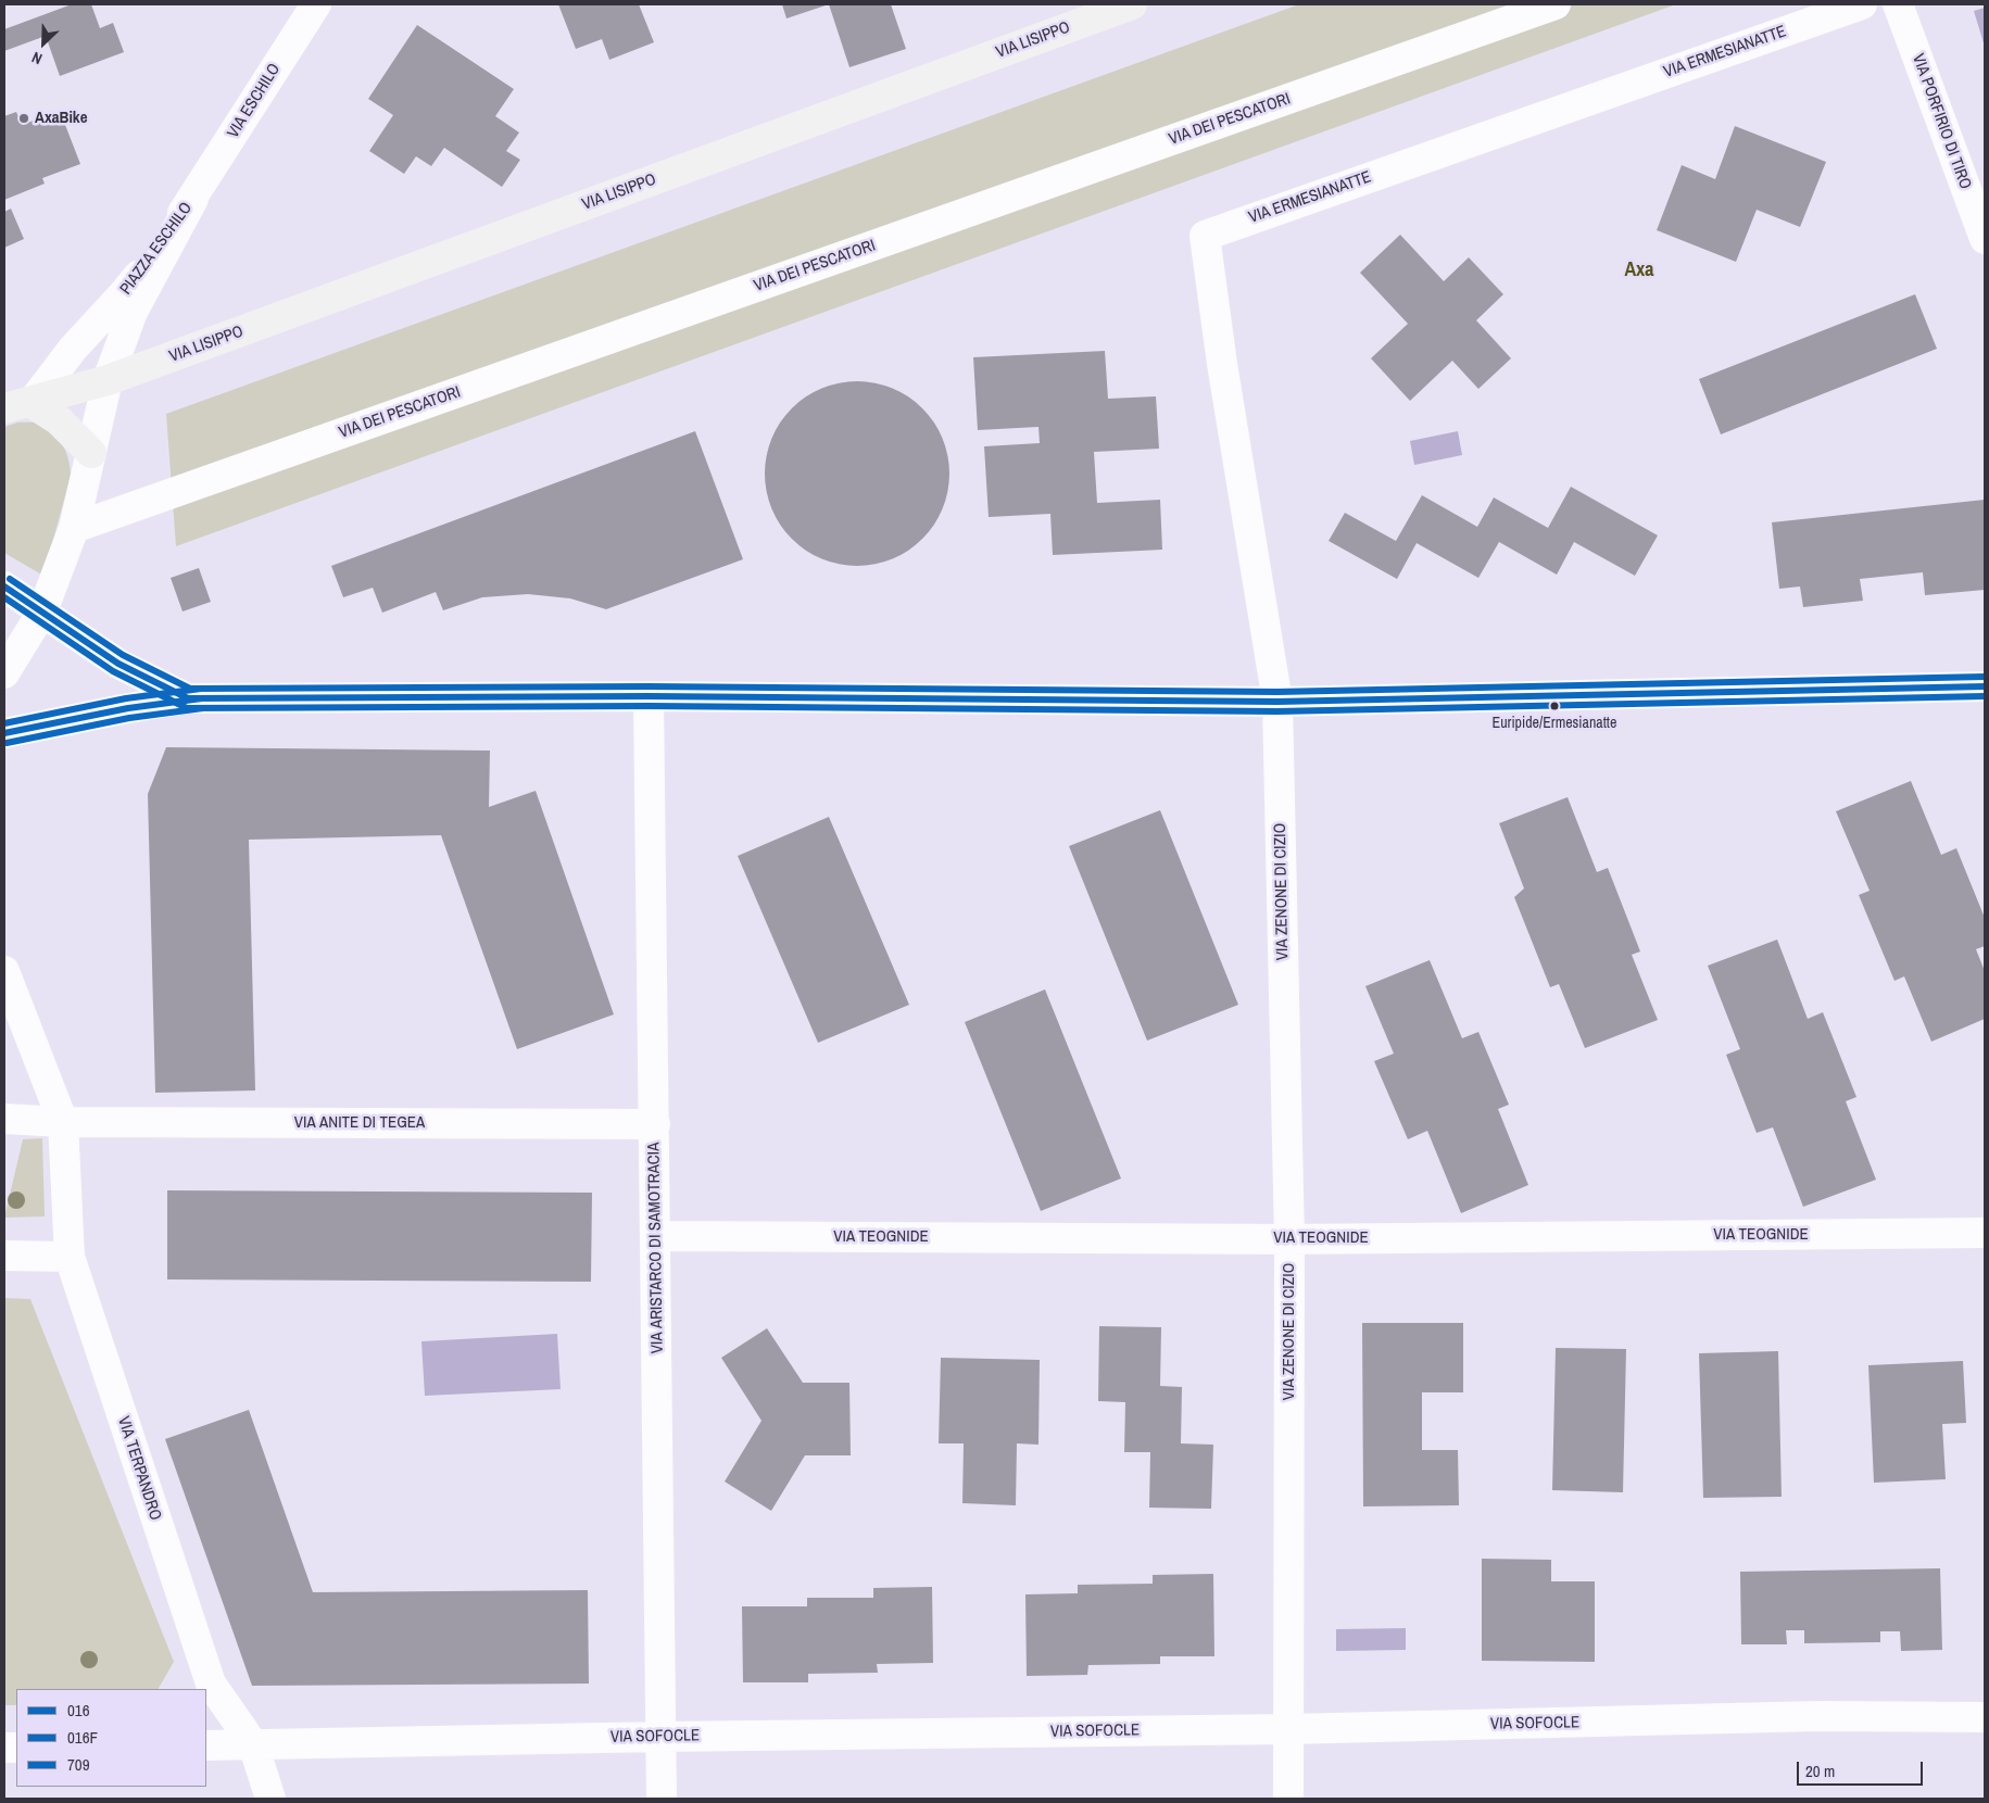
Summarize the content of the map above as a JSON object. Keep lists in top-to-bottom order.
{
  "streets": {
    "street": [
      "VIA LISIPPO",
      "VIA ERMESIANATTE",
      "VIA ESCHILO",
      "VIA DEI PESCATORI",
      "VIA PORFIRIO DI TIRO",
      "PIAZZA ESCHILO",
      "VIA ZENONE DI CIZIO",
      "VIA ANITE DI TEGEA",
      "VIA TEOGNIDE",
      "VIA ARISTARCO DI SAMOTRACIA",
      "VIA TERPANDRO",
      "VIA SOFOCLE"
    ]
  },
  "crossings": [
    ["VIA LISIPPO", "PIAZZA ESCHILO"],
    ["VIA ERMESIANATTE", "VIA ZENONE DI CIZIO"],
    ["VIA ESCHILO", "PIAZZA ESCHILO"],
    ["VIA DEI PESCATORI", "PIAZZA ESCHILO"],
    ["VIA ZENONE DI CIZIO", "VIA TEOGNIDE"],
    ["VIA ZENONE DI CIZIO", "VIA SOFOCLE"],
    ["VIA ANITE DI TEGEA", "VIA ARISTARCO DI SAMOTRACIA"],
    ["VIA ANITE DI TEGEA", "VIA TERPANDRO"],
    ["VIA TEOGNIDE", "VIA ARISTARCO DI SAMOTRACIA"],
    ["VIA ARISTARCO DI SAMOTRACIA", "VIA SOFOCLE"],
    ["VIA TERPANDRO", "VIA SOFOCLE"]
  ],
  "districts": ["Axa"],
  "places": ["AxaBike", "Euripide/Ermesianatte"],
  "lines": ["transit line 709", "transit line 016", "transit line 016F"],
  "legend": ["016", "016F", "709"],
  "scale_bar": "20 m",
  "north": "bottom left"
}
